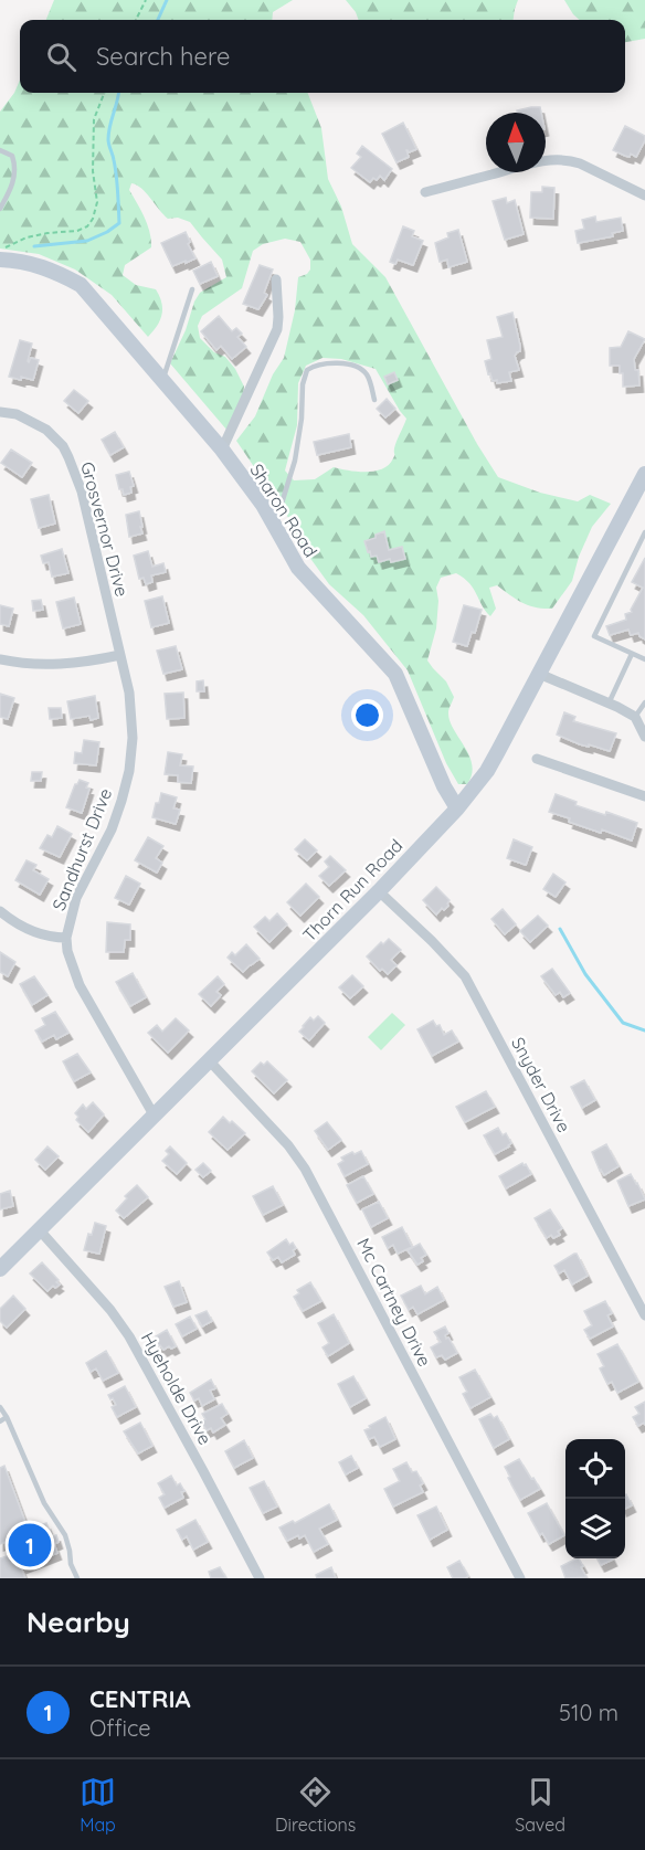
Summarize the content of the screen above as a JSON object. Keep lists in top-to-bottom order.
{
  "streets": {
    "street": [
      "Sharon Road",
      "Grosvernor Drive",
      "Sandhurst Drive",
      "Thorn Run Road",
      "Snyder Drive",
      "Mc Cartney Drive",
      "Hyeholde Drive"
    ]
  },
  "crossings": [
    ["Sharon Road", "Thorn Run Road"],
    ["Grosvernor Drive", "Sandhurst Drive"],
    ["Sandhurst Drive", "Thorn Run Road"],
    ["Thorn Run Road", "Snyder Drive"],
    ["Thorn Run Road", "Mc Cartney Drive"],
    ["Thorn Run Road", "Hyeholde Drive"]
  ],
  "north": "top",
  "page": {
    "search": "Search here",
    "pins": "1",
    "heading": "Nearby",
    "list": [
      {
        "mark": "1",
        "name": "CENTRIA",
        "note": "Office",
        "value": "510 m"
      }
    ],
    "nav": ["Map", "Directions", "Saved"]
  }
}
